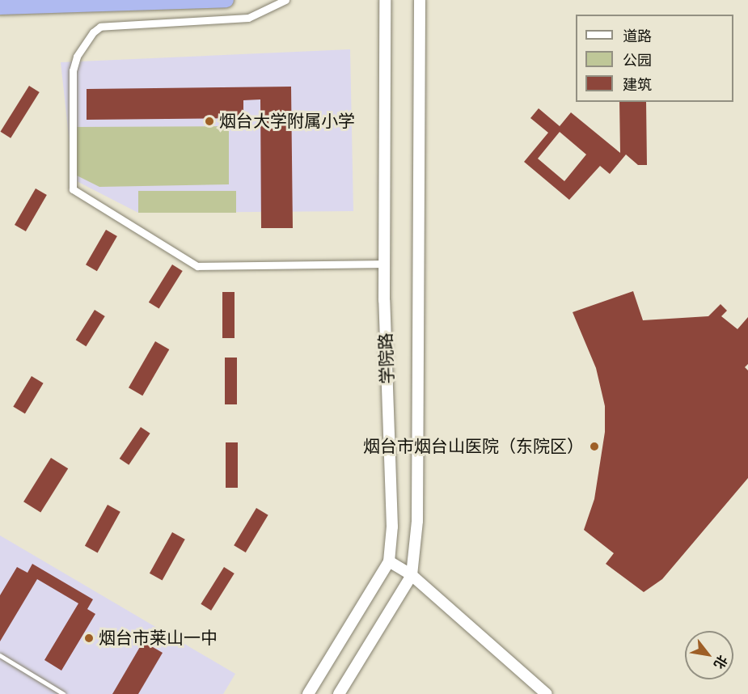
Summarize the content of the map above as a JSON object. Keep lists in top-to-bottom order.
{
  "streets": {
    "main road": ["学院路"]
  },
  "places": ["烟台大学附属小学", "烟台市烟台山医院（东院区）", "烟台市莱山一中"],
  "legend": ["道路", "公园", "建筑"],
  "north": "bottom right"
}
